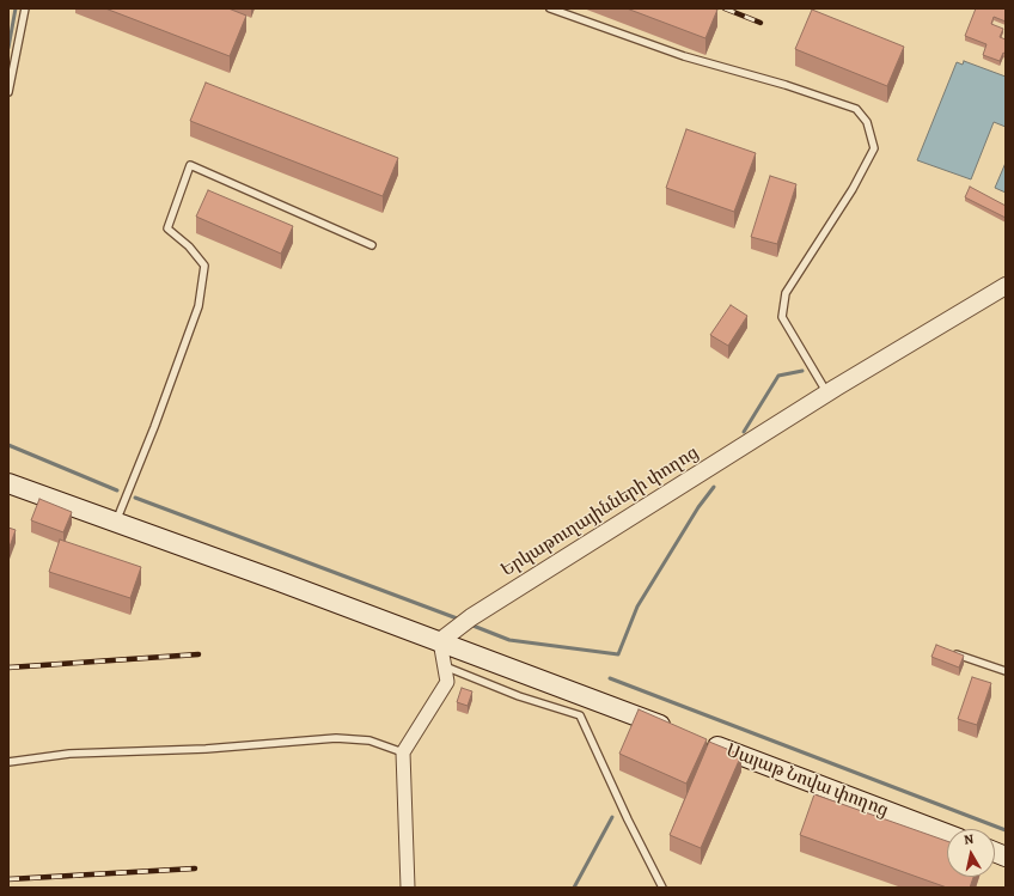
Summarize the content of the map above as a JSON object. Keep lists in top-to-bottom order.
{
  "streets": {
    "main road": ["Սայաթ Նովա փողոց"],
    "street": ["Երկաթուղայինների փողոց"]
  },
  "north": "top"
}
